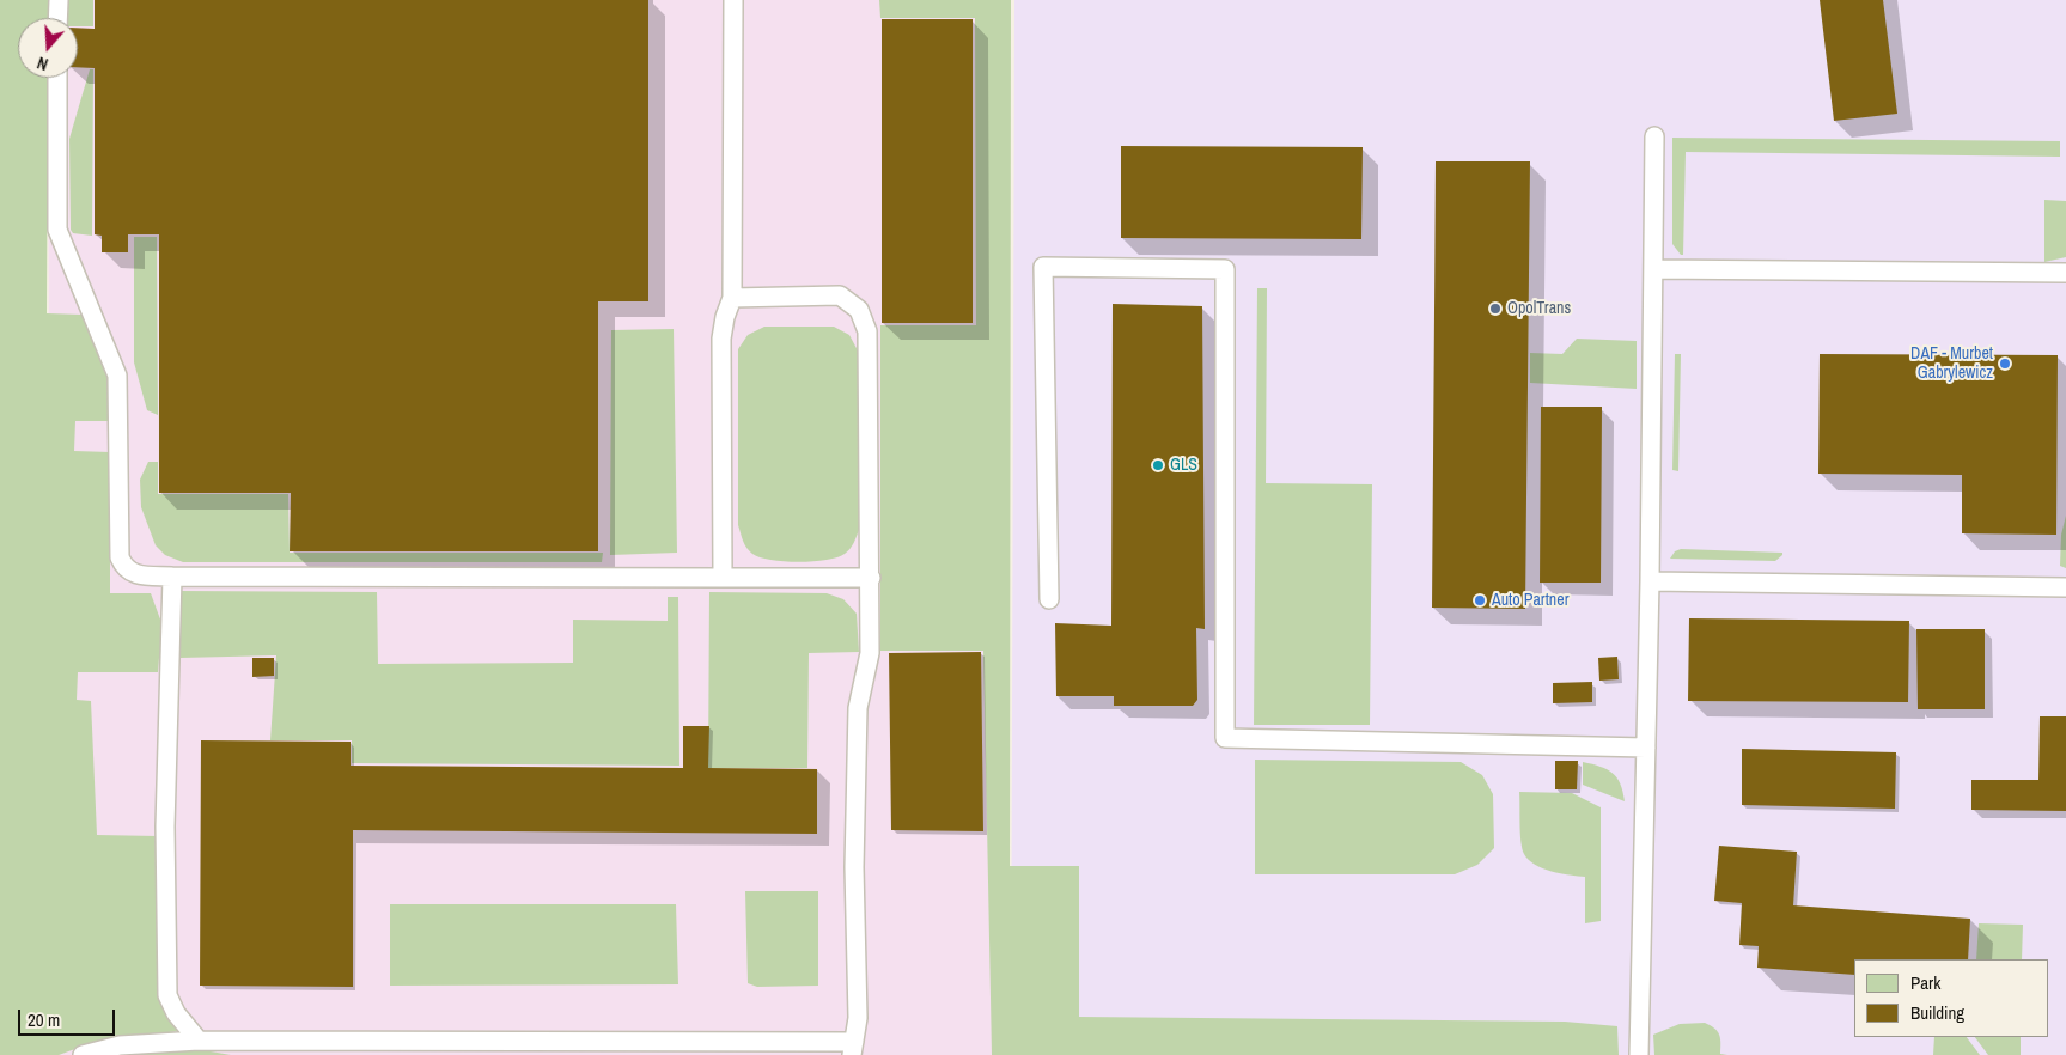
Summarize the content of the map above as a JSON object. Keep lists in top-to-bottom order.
{
  "places": [
    "OpolTrans",
    "DAF - Murbet Gabrylewicz",
    "GLS",
    "Auto Partner"
  ],
  "legend": ["Park", "Building"],
  "scale_bar": "20 m",
  "north": "bottom"
}
